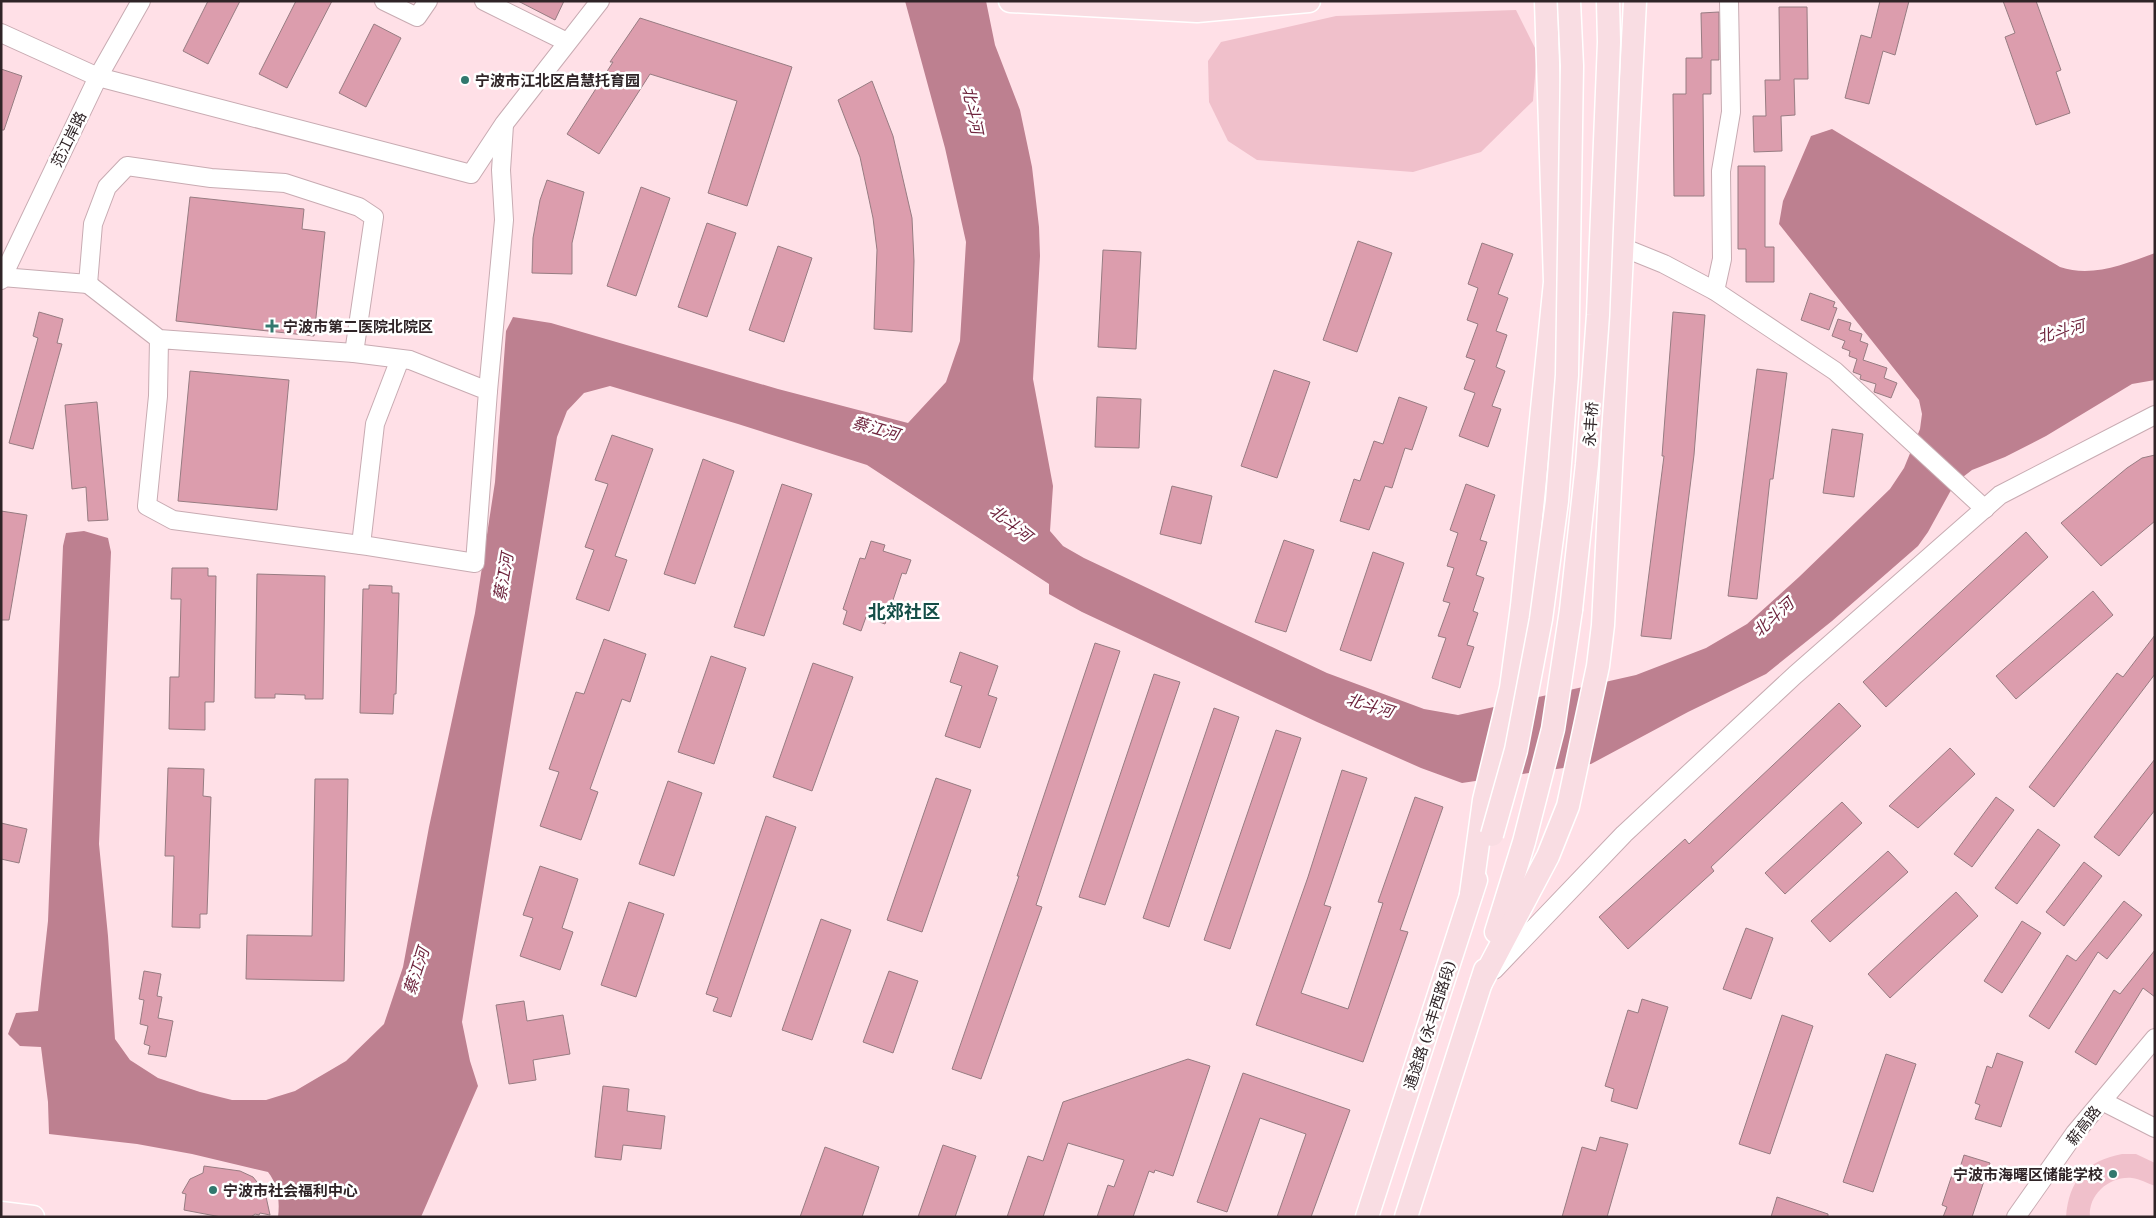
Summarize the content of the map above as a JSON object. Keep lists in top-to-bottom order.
{
  "streets": {
    "main road": ["永丰桥", "通途路 (永丰西路段)"],
    "street": ["范江岸路", "薪高路"]
  },
  "crossings": [
    ["永丰桥", "通途路 (永丰西路段)"]
  ],
  "districts": ["北郊社区"],
  "water": ["北斗河", "蔡江河"],
  "places": {
    "other": ["宁波市江北区启慧托育园", "宁波市海曙区储能学校", "宁波市社会福利中心"],
    "health": ["宁波市第二医院北院区"]
  }
}
